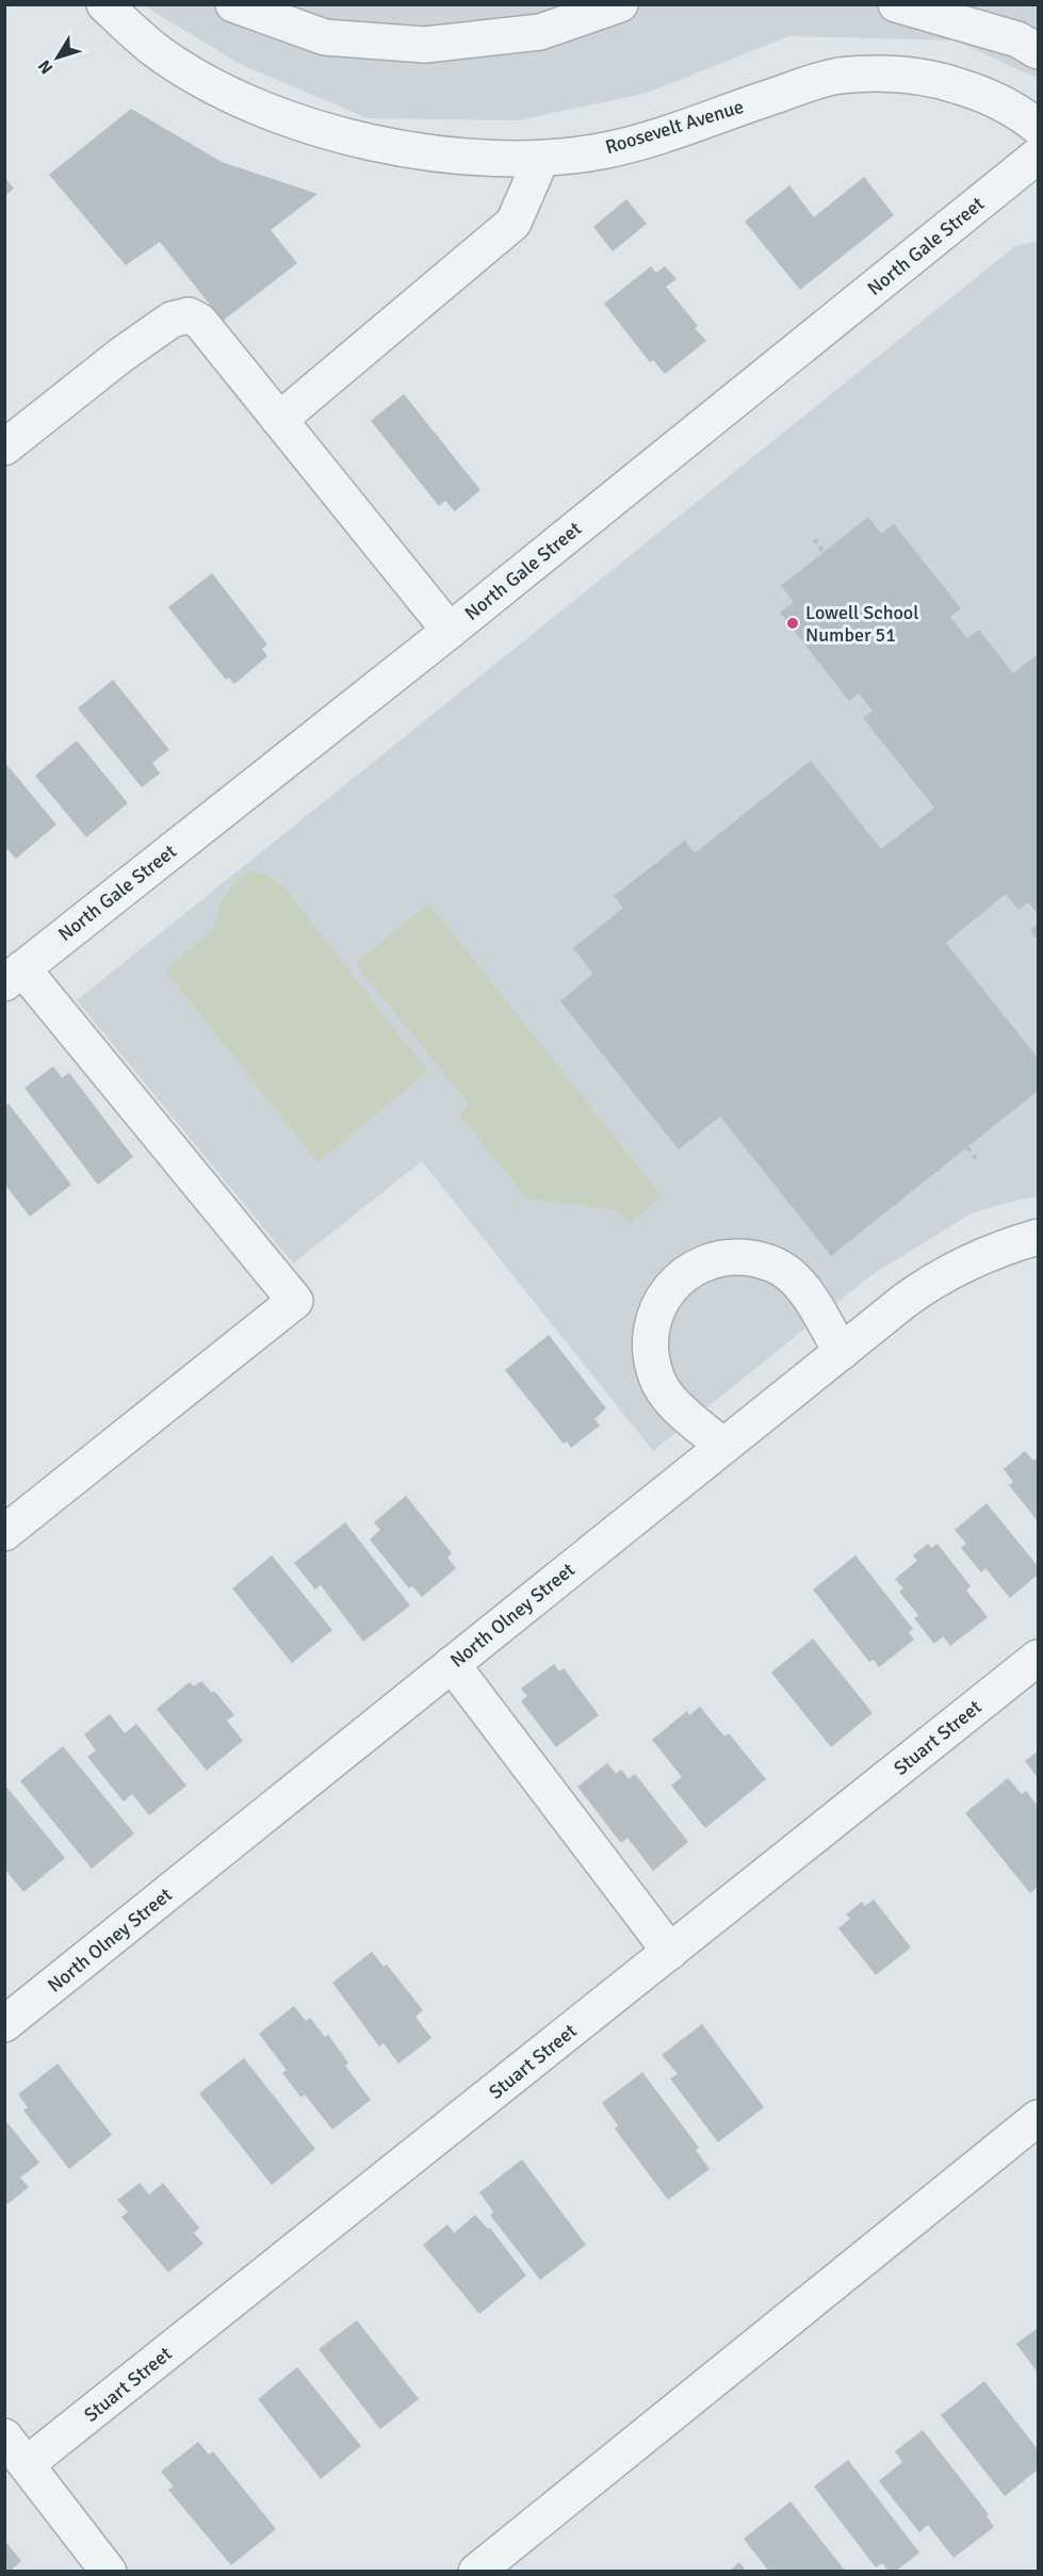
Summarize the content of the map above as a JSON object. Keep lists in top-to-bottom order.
{
  "streets": {
    "street": [
      "Roosevelt Avenue",
      "North Gale Street",
      "North Olney Street",
      "Stuart Street"
    ]
  },
  "places": ["Lowell School Number 51"],
  "north": "bottom left"
}
